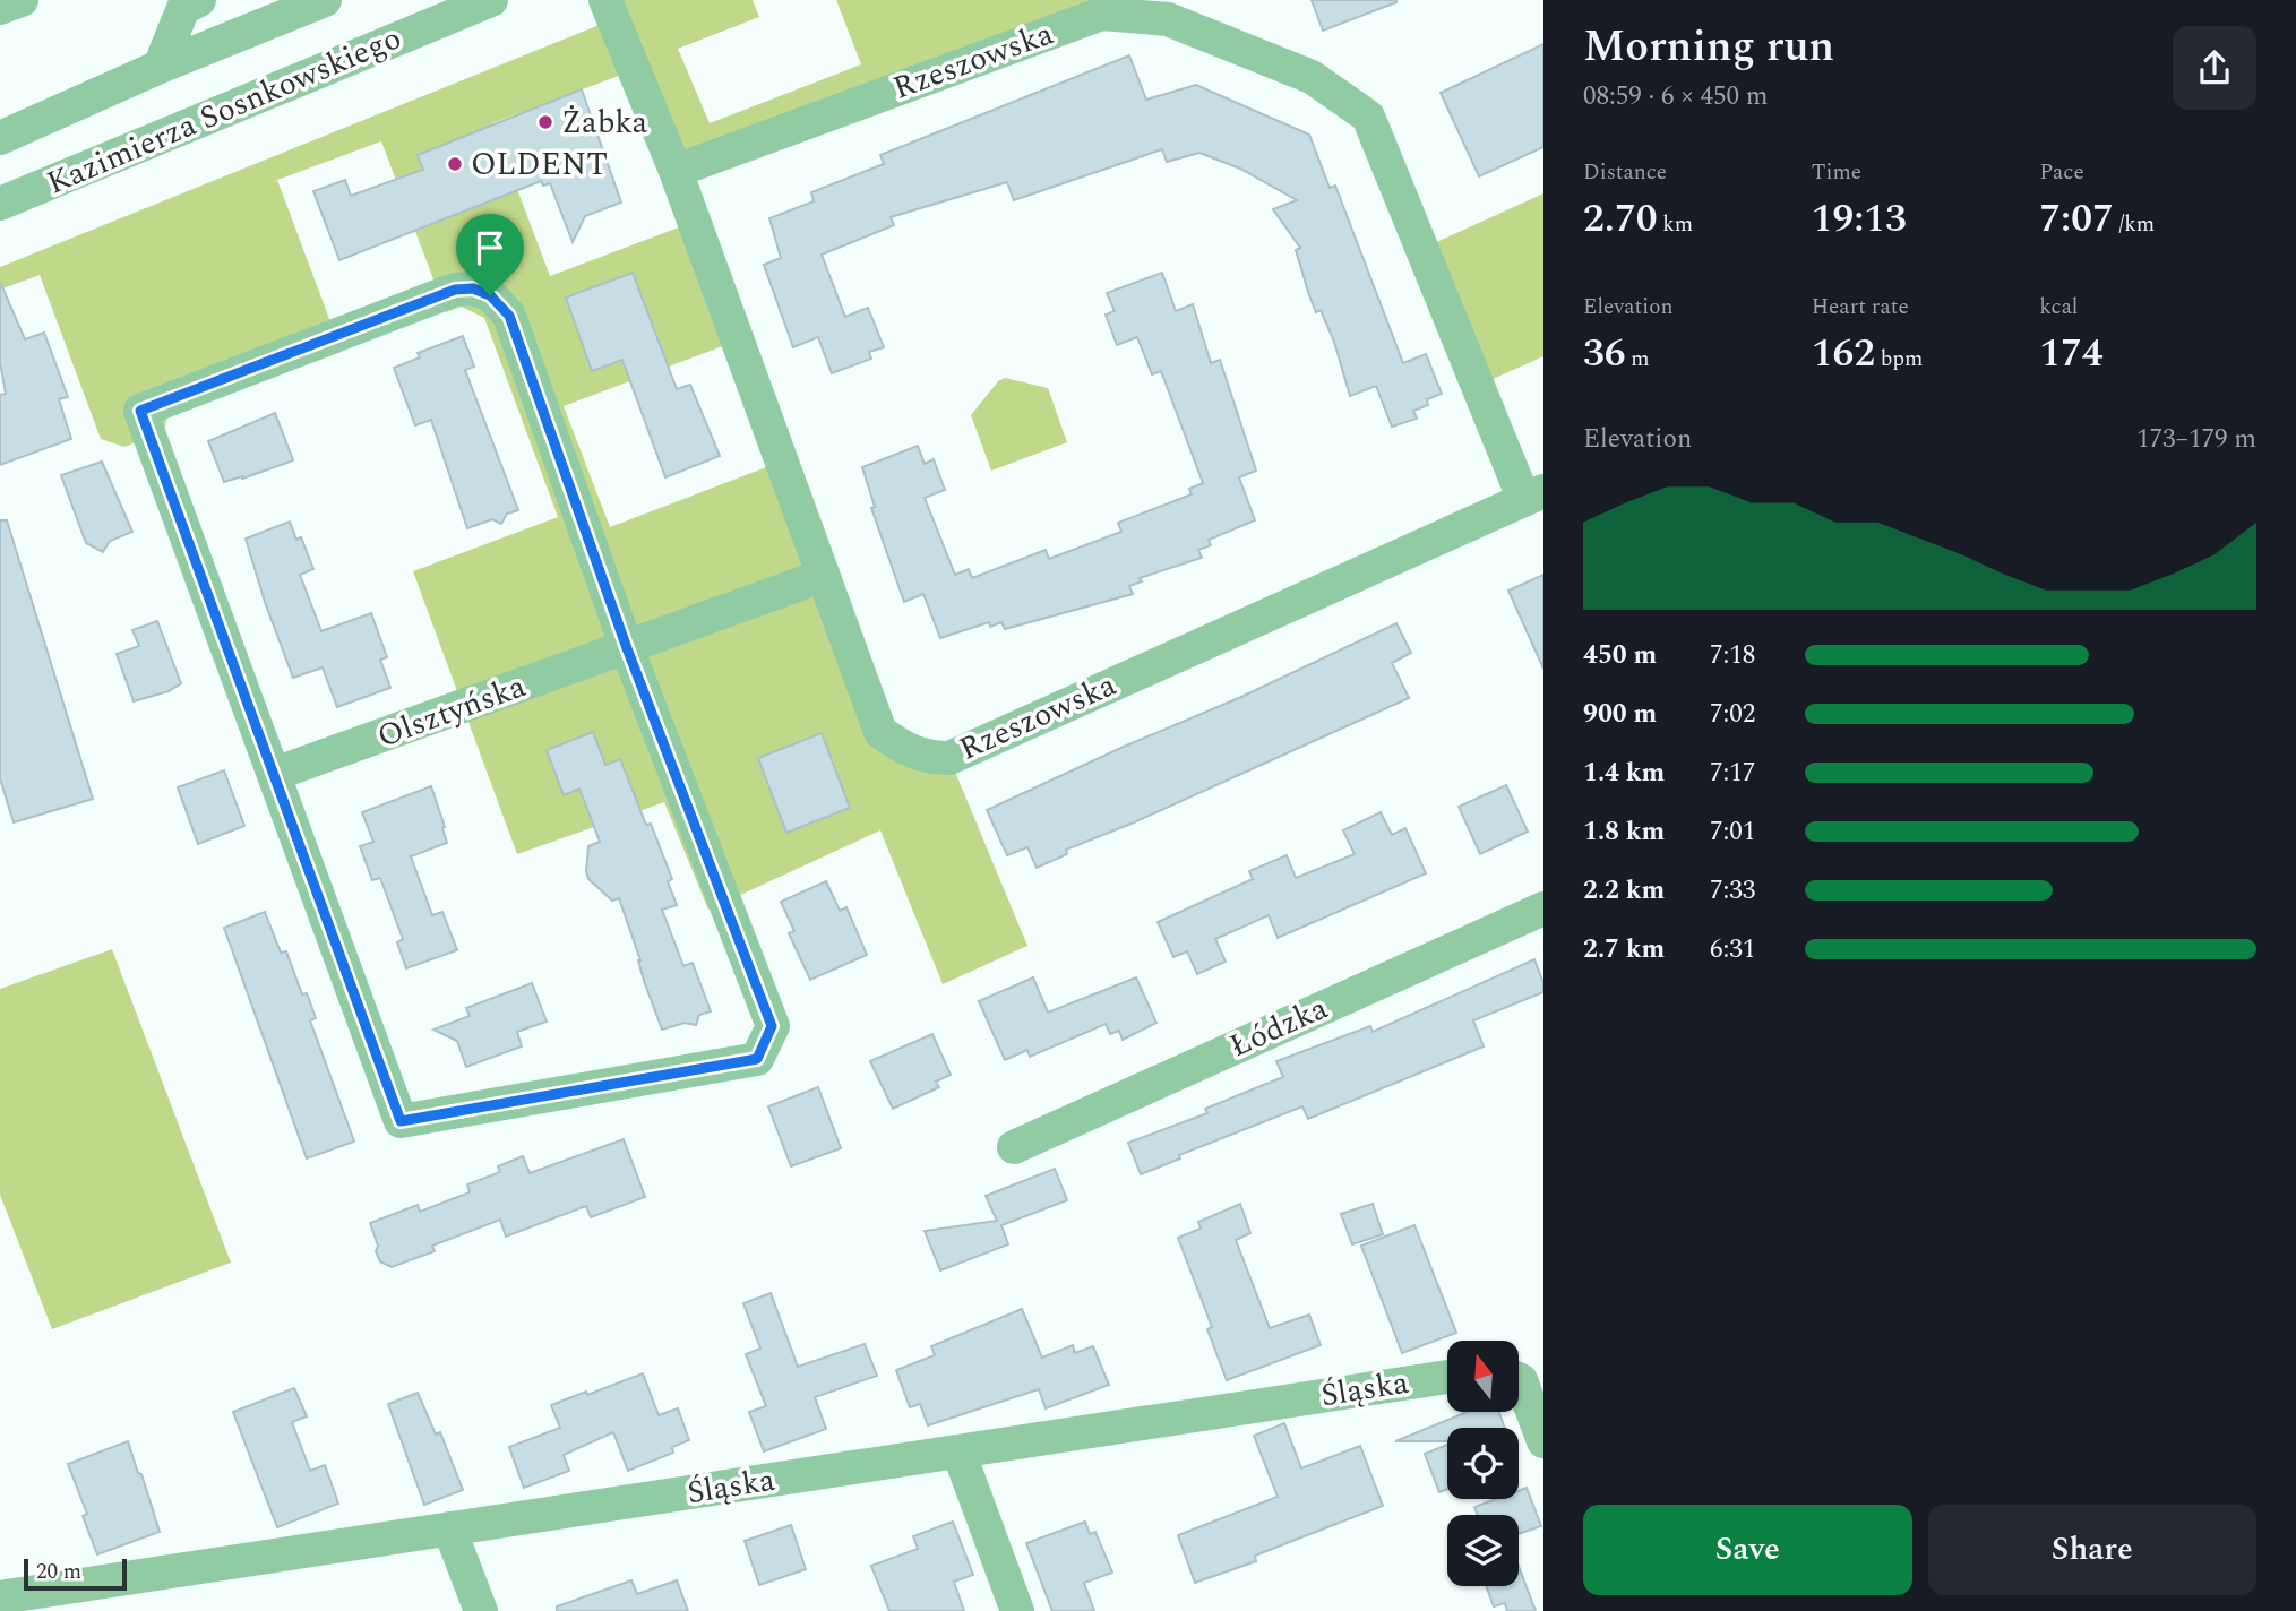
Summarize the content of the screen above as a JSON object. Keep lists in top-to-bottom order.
{
  "streets": {
    "street": [
      "Rzeszowska",
      "Kazimierza Sosnkowskiego",
      "Olsztyńska",
      "Łódzka",
      "Śląska"
    ]
  },
  "crossings": [
    ["Rzeszowska", "Olsztyńska"]
  ],
  "places": ["Żabka", "OLDENT"],
  "scale_bar": "20 m",
  "north": "top",
  "page": {
    "heading": ["Morning run", "08:59 · 6 × 450 m"],
    "stats": [
      ["Distance", "2.70 km"],
      ["Time", "19:13"],
      ["Pace", "7:07 /km"],
      ["Elevation", "36 m"],
      ["Heart rate", "162 bpm"],
      ["kcal", "174"]
    ],
    "chart": ["Elevation", "173–179 m"],
    "list": [
      {
        "name": "450 m",
        "note": "7:18"
      },
      {
        "name": "900 m",
        "note": "7:02"
      },
      {
        "name": "1.4 km",
        "note": "7:17"
      },
      {
        "name": "1.8 km",
        "note": "7:01"
      },
      {
        "name": "2.2 km",
        "note": "7:33"
      },
      {
        "name": "2.7 km",
        "note": "6:31"
      }
    ],
    "buttons": ["Save", "Share"],
    "scale": "20 m"
  }
}
